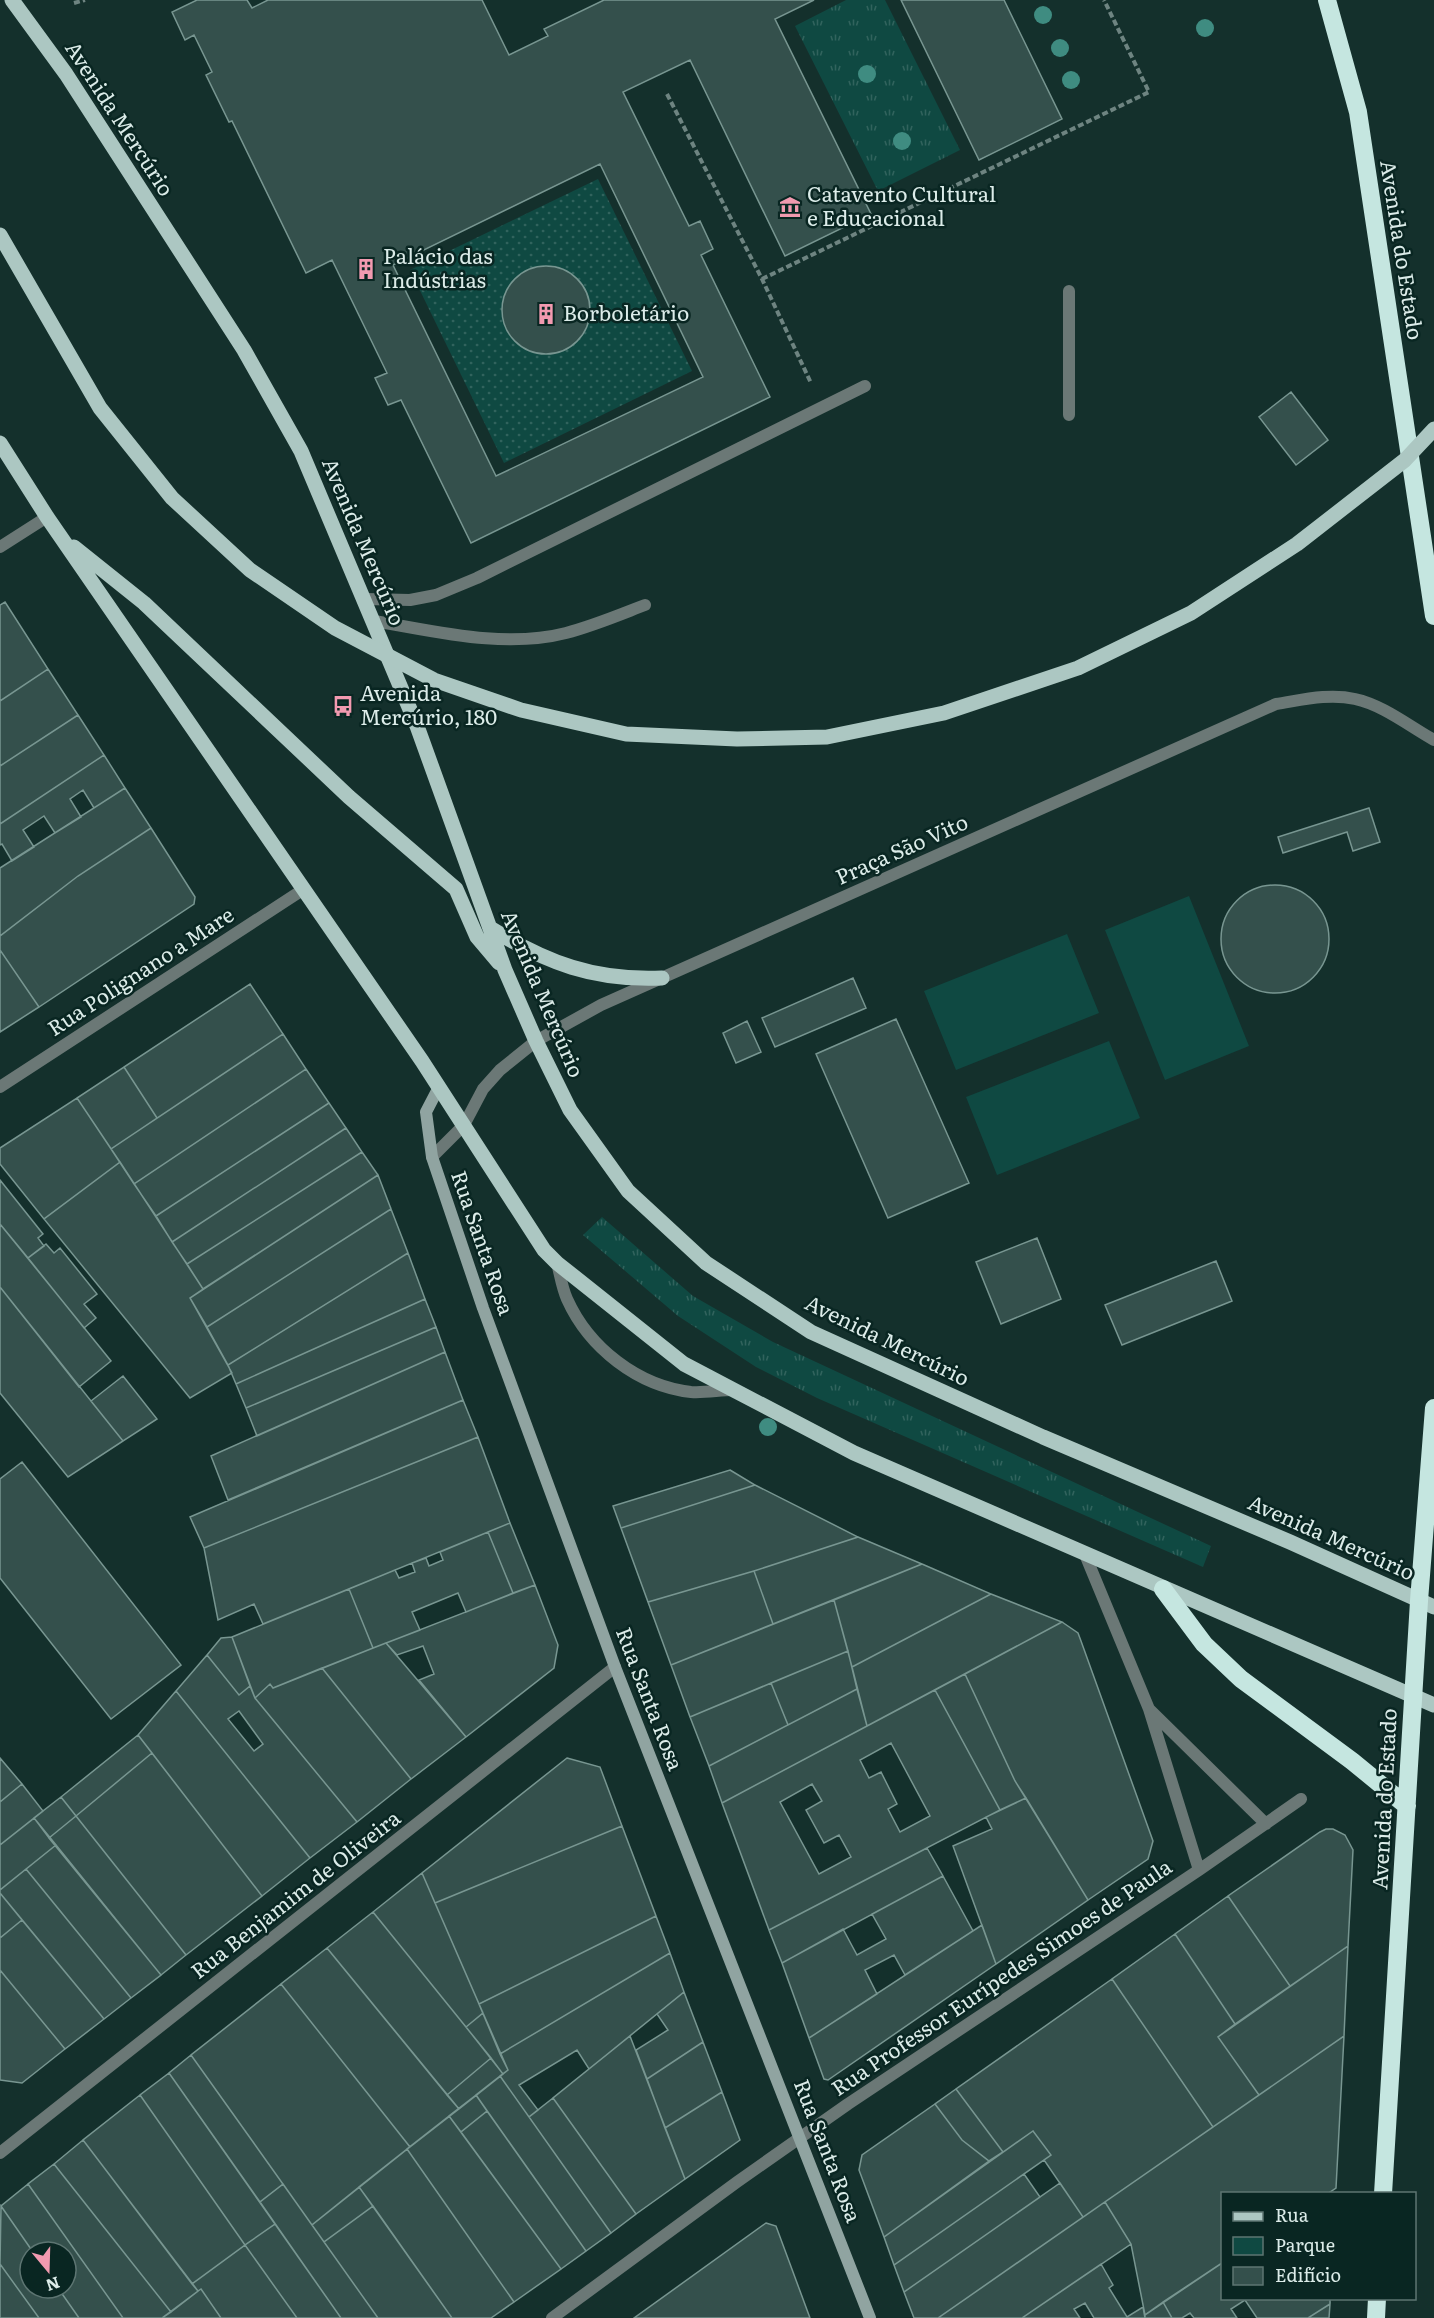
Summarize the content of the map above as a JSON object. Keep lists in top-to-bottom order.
{
  "streets": {
    "highway": ["Avenida do Estado"],
    "main road": ["Avenida Mercúrio", "Rua Santa Rosa"],
    "street": [
      "Praça São Vito",
      "Rua Polignano a Mare",
      "Rua Benjamim de Oliveira",
      "Rua Professor Eurípedes Simoes de Paula"
    ]
  },
  "crossings": [
    ["Avenida Mercúrio", "Avenida do Estado"],
    ["Avenida Mercúrio", "Praça São Vito"],
    ["Praça São Vito", "Rua Santa Rosa"],
    ["Rua Santa Rosa", "Rua Benjamim de Oliveira"],
    ["Rua Santa Rosa", "Rua Professor Eurípedes Simoes de Paula"]
  ],
  "places": {
    "museum": ["Catavento Cultural e Educacional"],
    "building": ["Palácio das Indústrias", "Borboletário"],
    "bus stop": ["Avenida Mercúrio, 180"]
  },
  "legend": ["Rua", "Parque", "Edifício"],
  "north": "bottom"
}
